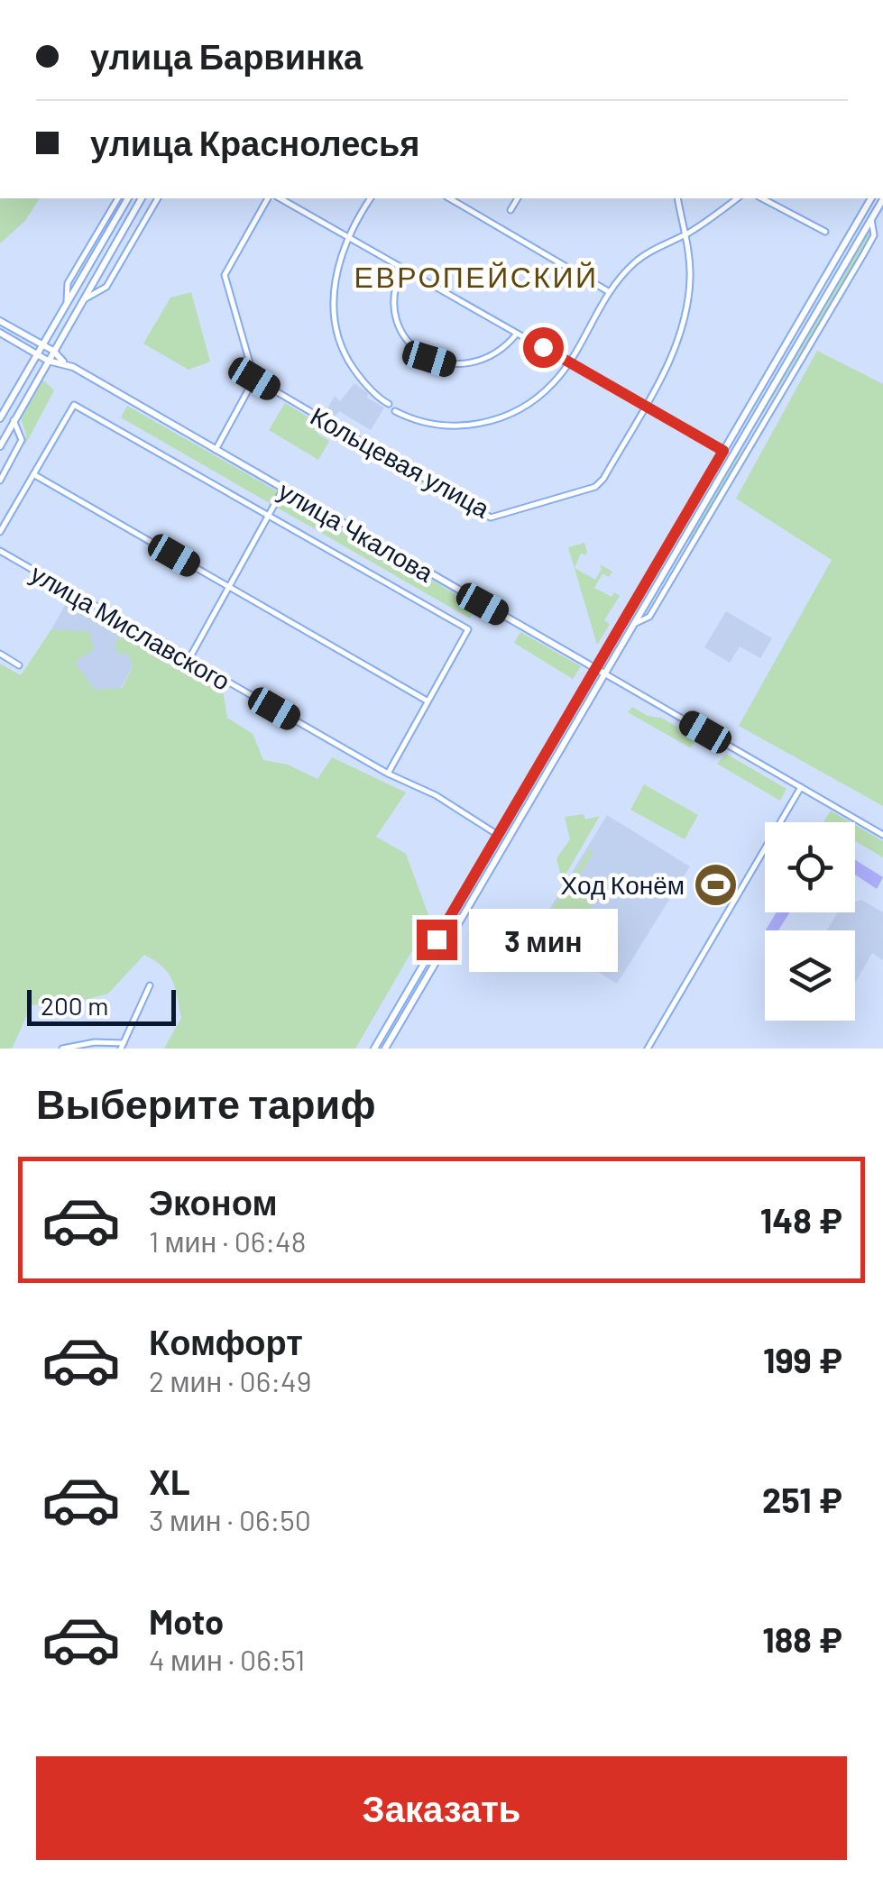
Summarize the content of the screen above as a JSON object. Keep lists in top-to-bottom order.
{
  "streets": {
    "street": ["Кольцевая улица", "улица Чкалова", "улица Миславского"]
  },
  "districts": ["ЕВРОПЕЙСКИЙ"],
  "places": {
    "sports": ["Ход Конём"]
  },
  "scale_bar": "200 m",
  "page": {
    "banner": ["улица Барвинка", "улица Краснолесья"],
    "bubble": "3 мин",
    "scale": "200 m",
    "heading": "Выберите тариф",
    "list": [
      {
        "name": "Эконом",
        "note": "1 мин · 06:48",
        "value": "148 ₽"
      },
      {
        "name": "Комфорт",
        "note": "2 мин · 06:49",
        "value": "199 ₽"
      },
      {
        "name": "XL",
        "note": "3 мин · 06:50",
        "value": "251 ₽"
      },
      {
        "name": "Moto",
        "note": "4 мин · 06:51",
        "value": "188 ₽"
      }
    ],
    "buttons": "Заказать"
  }
}
